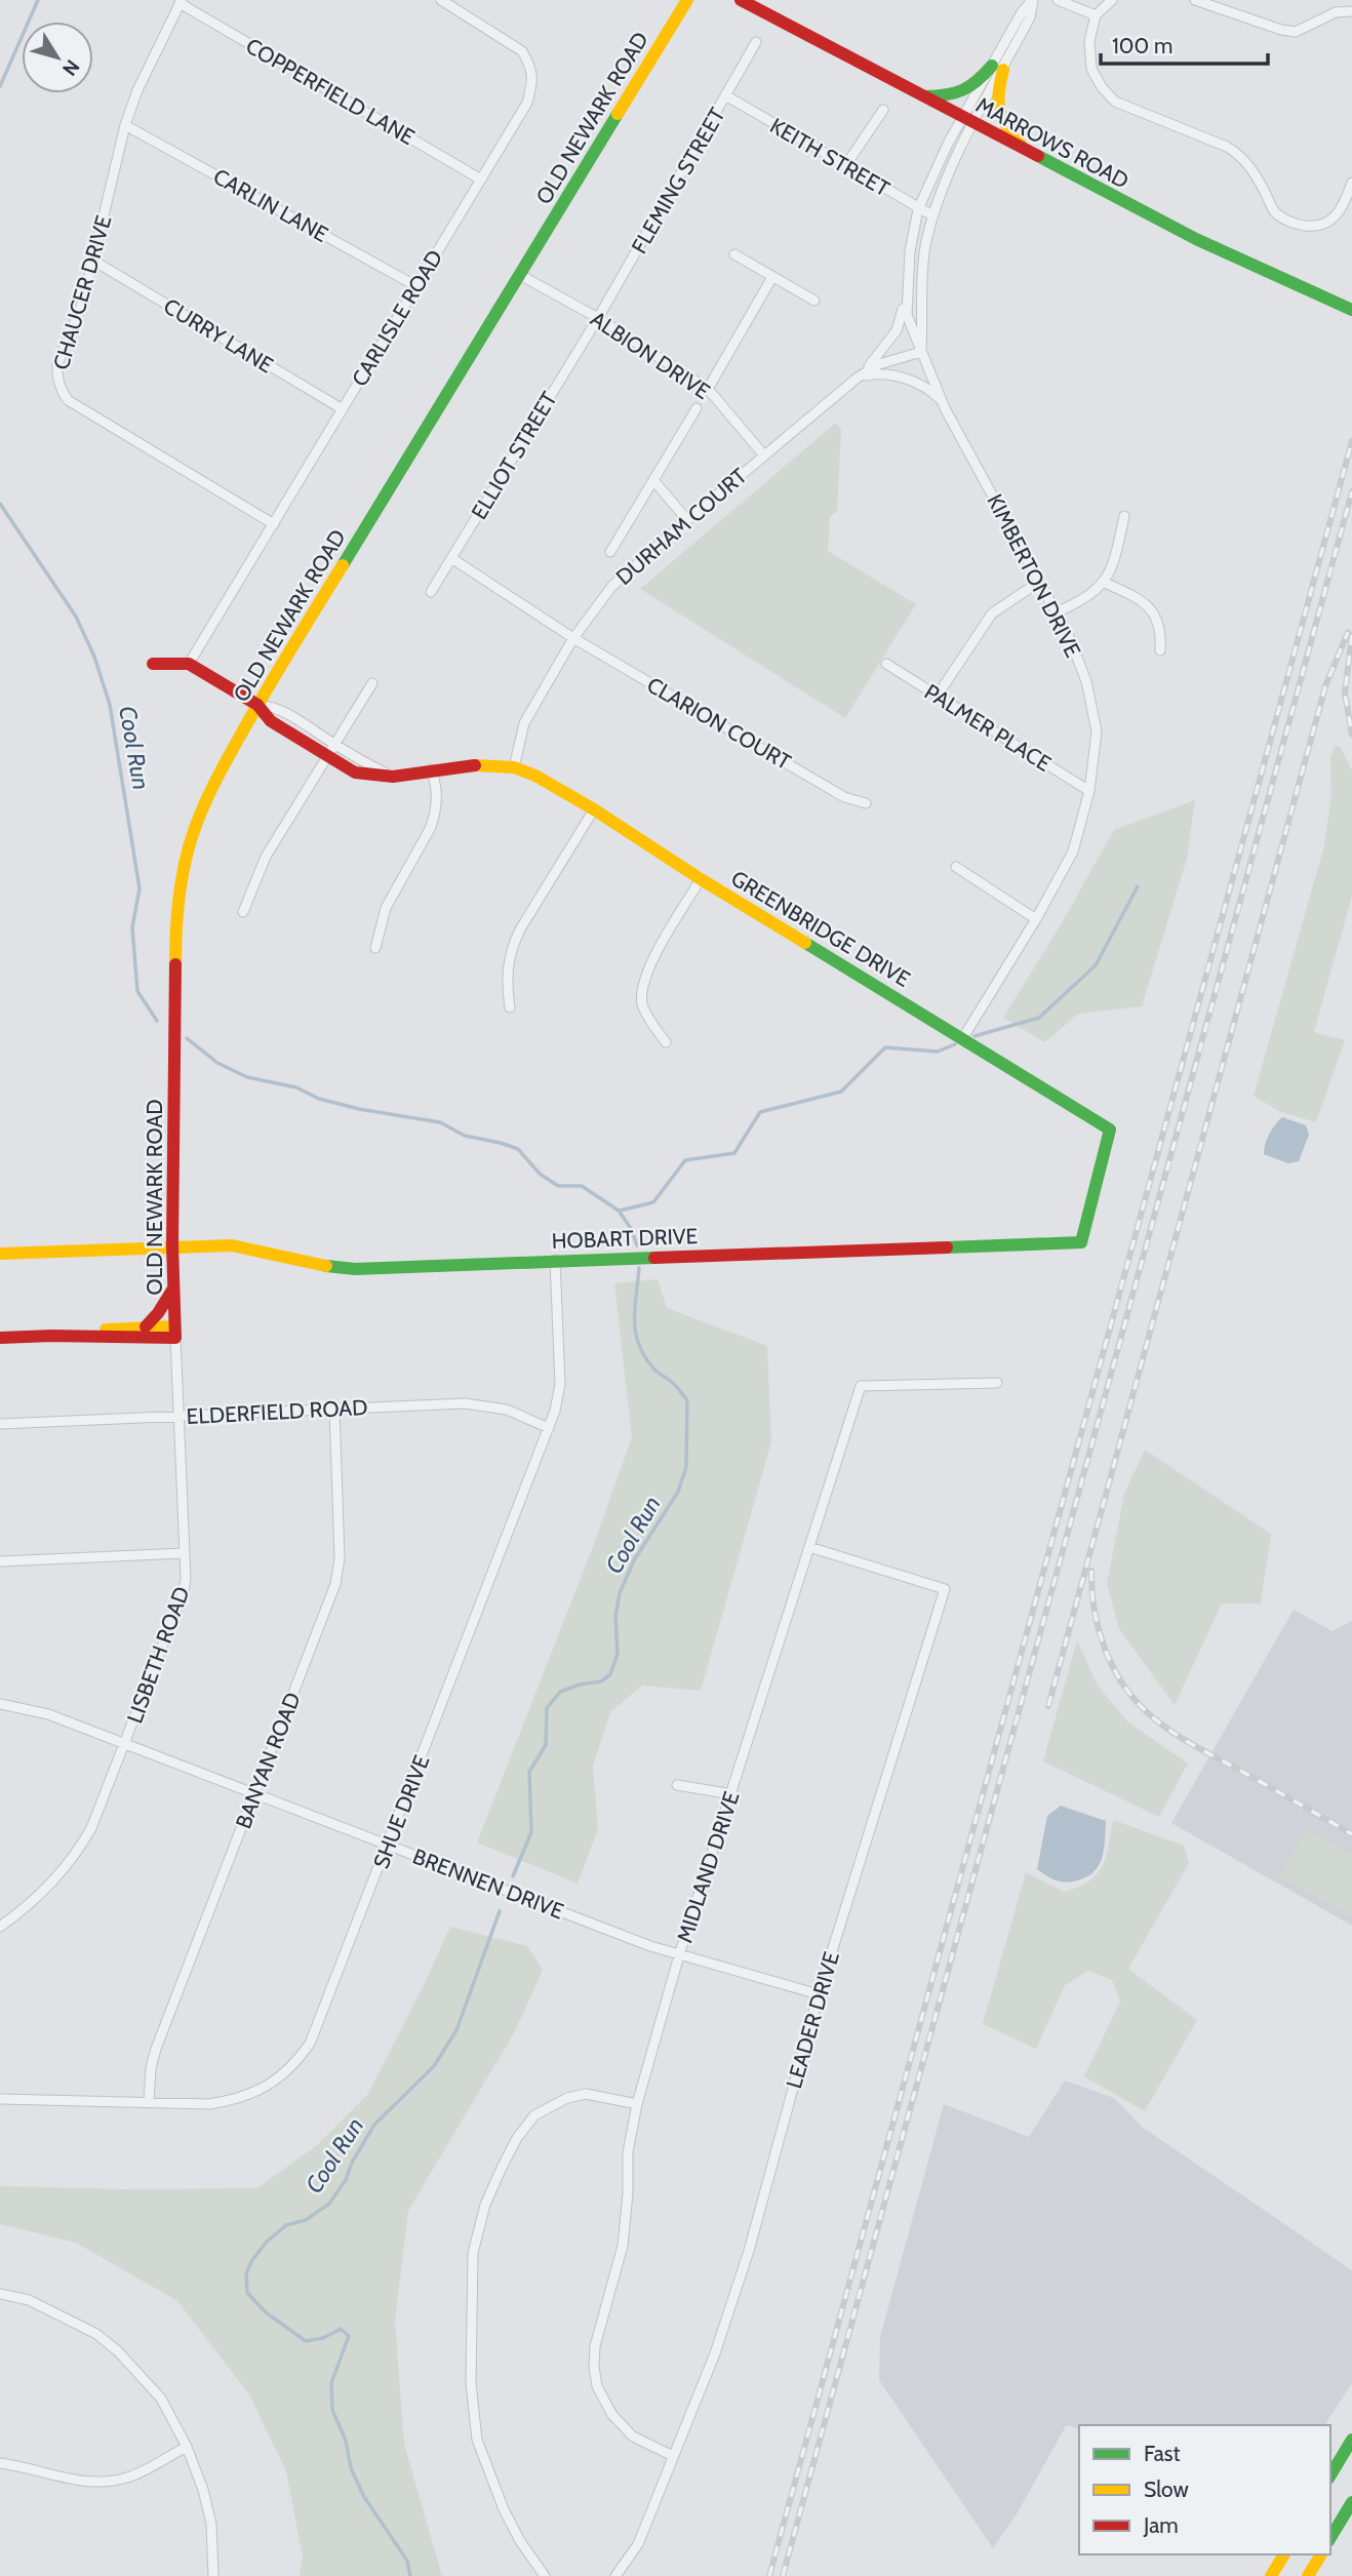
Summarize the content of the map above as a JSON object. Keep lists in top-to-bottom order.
{
  "streets": {
    "street": [
      "COPPERFIELD LANE",
      "OLD NEWARK ROAD",
      "MARROWS ROAD",
      "KEITH STREET",
      "FLEMING STREET",
      "CARLIN LANE",
      "CHAUCER DRIVE",
      "CARLISLE ROAD",
      "CURRY LANE",
      "ALBION DRIVE",
      "ELLIOT STREET",
      "DURHAM COURT",
      "KIMBERTON DRIVE",
      "CLARION COURT",
      "PALMER PLACE",
      "GREENBRIDGE DRIVE",
      "HOBART DRIVE",
      "ELDERFIELD ROAD",
      "LISBETH ROAD",
      "BANYAN ROAD",
      "SHUE DRIVE",
      "MIDLAND DRIVE",
      "BRENNEN DRIVE",
      "LEADER DRIVE"
    ]
  },
  "crossings": [
    ["COPPERFIELD LANE", "CHAUCER DRIVE"],
    ["COPPERFIELD LANE", "CARLISLE ROAD"],
    ["OLD NEWARK ROAD", "ALBION DRIVE"],
    ["OLD NEWARK ROAD", "GREENBRIDGE DRIVE"],
    ["OLD NEWARK ROAD", "HOBART DRIVE"],
    ["OLD NEWARK ROAD", "LISBETH ROAD"],
    ["MARROWS ROAD", "KIMBERTON DRIVE"],
    ["KEITH STREET", "FLEMING STREET"],
    ["KEITH STREET", "KIMBERTON DRIVE"],
    ["FLEMING STREET", "ALBION DRIVE"],
    ["FLEMING STREET", "ELLIOT STREET"],
    ["CARLIN LANE", "CHAUCER DRIVE"],
    ["CARLIN LANE", "CARLISLE ROAD"],
    ["CHAUCER DRIVE", "CARLISLE ROAD"],
    ["CHAUCER DRIVE", "CURRY LANE"],
    ["CARLISLE ROAD", "CURRY LANE"],
    ["CARLISLE ROAD", "GREENBRIDGE DRIVE"],
    ["ALBION DRIVE", "ELLIOT STREET"],
    ["ALBION DRIVE", "DURHAM COURT"],
    ["ELLIOT STREET", "CLARION COURT"],
    ["DURHAM COURT", "KIMBERTON DRIVE"],
    ["DURHAM COURT", "CLARION COURT"],
    ["DURHAM COURT", "GREENBRIDGE DRIVE"],
    ["KIMBERTON DRIVE", "PALMER PLACE"],
    ["KIMBERTON DRIVE", "GREENBRIDGE DRIVE"],
    ["GREENBRIDGE DRIVE", "HOBART DRIVE"],
    ["HOBART DRIVE", "SHUE DRIVE"],
    ["ELDERFIELD ROAD", "LISBETH ROAD"],
    ["ELDERFIELD ROAD", "BANYAN ROAD"],
    ["ELDERFIELD ROAD", "SHUE DRIVE"],
    ["LISBETH ROAD", "BRENNEN DRIVE"],
    ["BANYAN ROAD", "SHUE DRIVE"],
    ["BANYAN ROAD", "BRENNEN DRIVE"],
    ["SHUE DRIVE", "BRENNEN DRIVE"],
    ["MIDLAND DRIVE", "BRENNEN DRIVE"],
    ["MIDLAND DRIVE", "LEADER DRIVE"],
    ["BRENNEN DRIVE", "LEADER DRIVE"]
  ],
  "water": ["Cool Run"],
  "legend": ["Fast", "Slow", "Jam"],
  "scale_bar": "100 m",
  "north": "bottom right"
}
